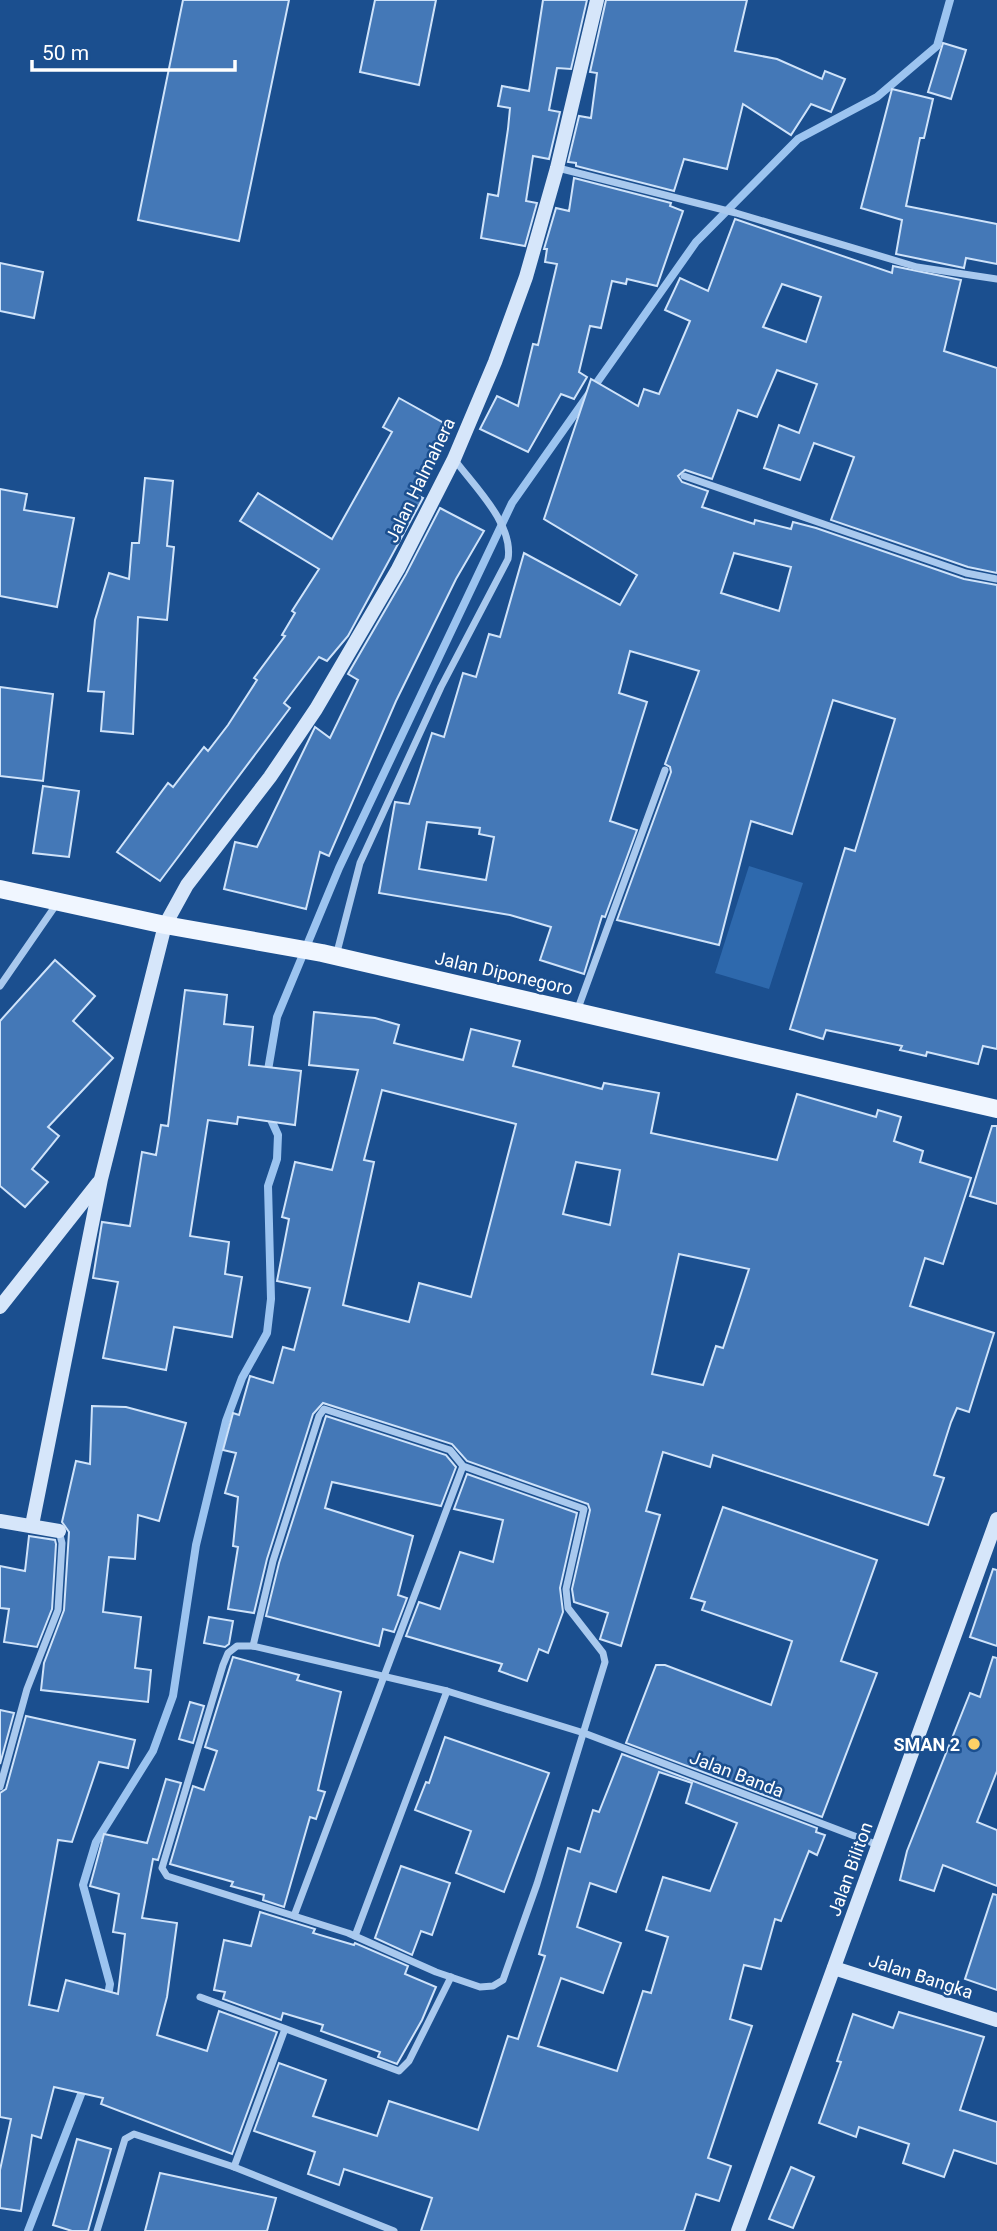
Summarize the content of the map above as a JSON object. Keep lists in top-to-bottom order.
{
  "streets": {
    "main road": [
      "Jalan Halmahera",
      "Jalan Diponegoro",
      "Jalan Biliton",
      "Jalan Bangka"
    ],
    "street": ["Jalan Banda"]
  },
  "crossings": [
    ["Jalan Halmahera", "Jalan Diponegoro"],
    ["Jalan Banda", "Jalan Biliton"],
    ["Jalan Biliton", "Jalan Bangka"]
  ],
  "places": ["SMAN 2"],
  "scale_bar": "50 m"
}
